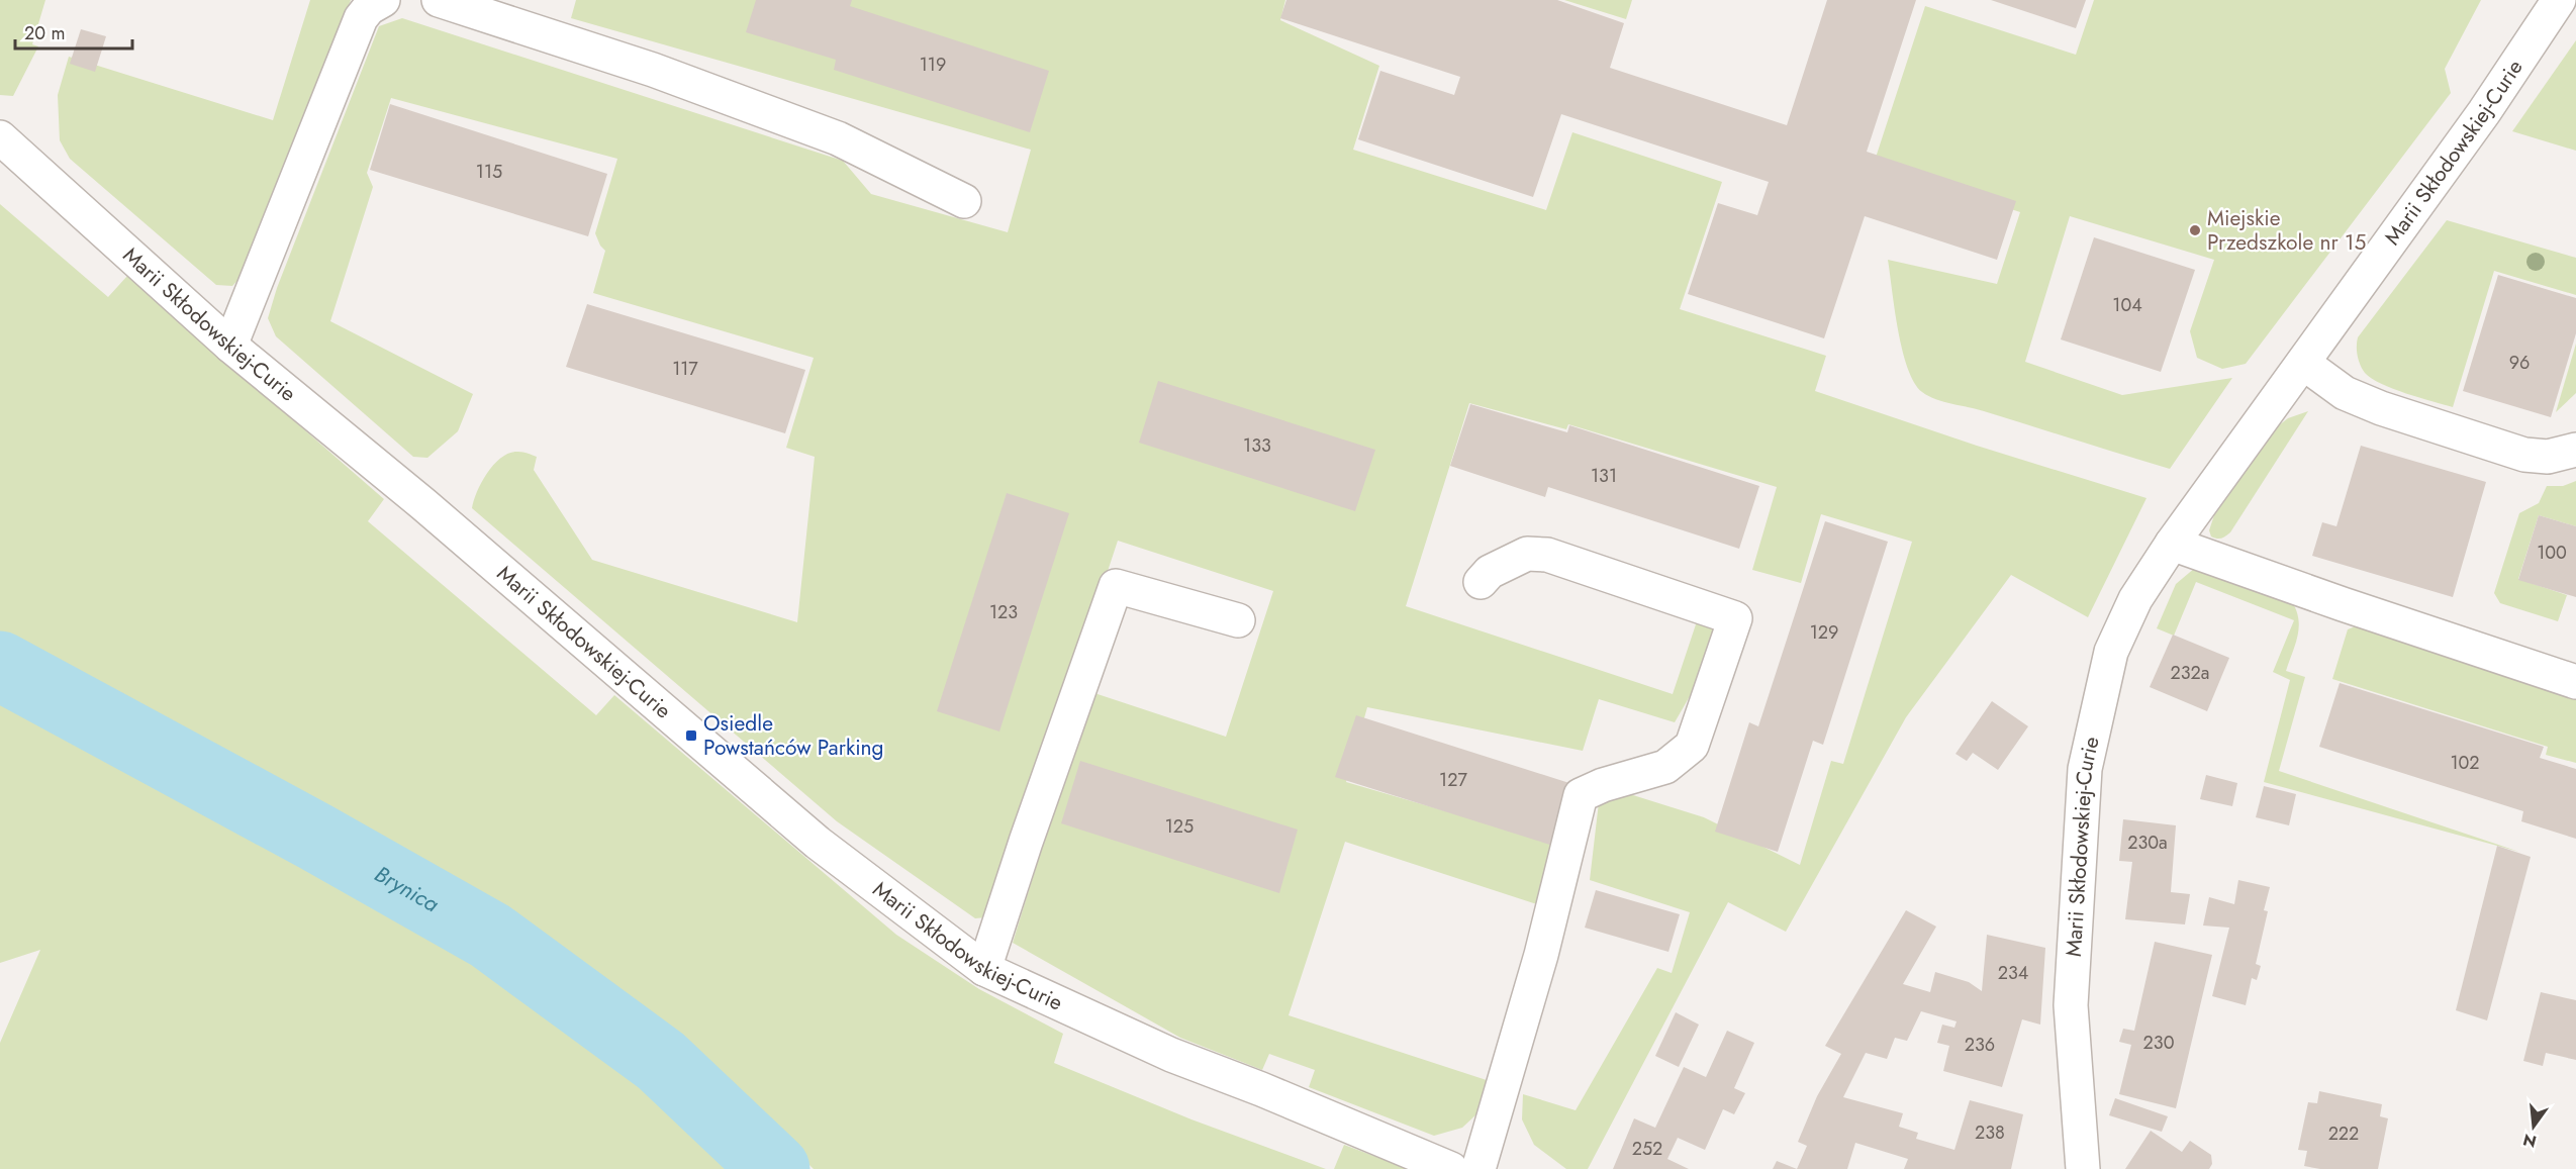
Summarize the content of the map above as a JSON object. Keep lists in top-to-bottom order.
{
  "streets": {
    "street": ["Marii Skłodowskiej-Curie"]
  },
  "water": ["Brynica"],
  "places": {
    "other": ["Miejskie Przedszkole nr 15"],
    "transit": ["Osiedle Powstańców Parking"]
  },
  "house_numbers": [
    "119",
    "115",
    "104",
    "96",
    "117",
    "133",
    "131",
    "100",
    "123",
    "129",
    "232a",
    "102",
    "127",
    "125",
    "230a",
    "234",
    "230",
    "236",
    "238",
    "222",
    "252"
  ],
  "scale_bar": "20 m",
  "north": "bottom"
}
